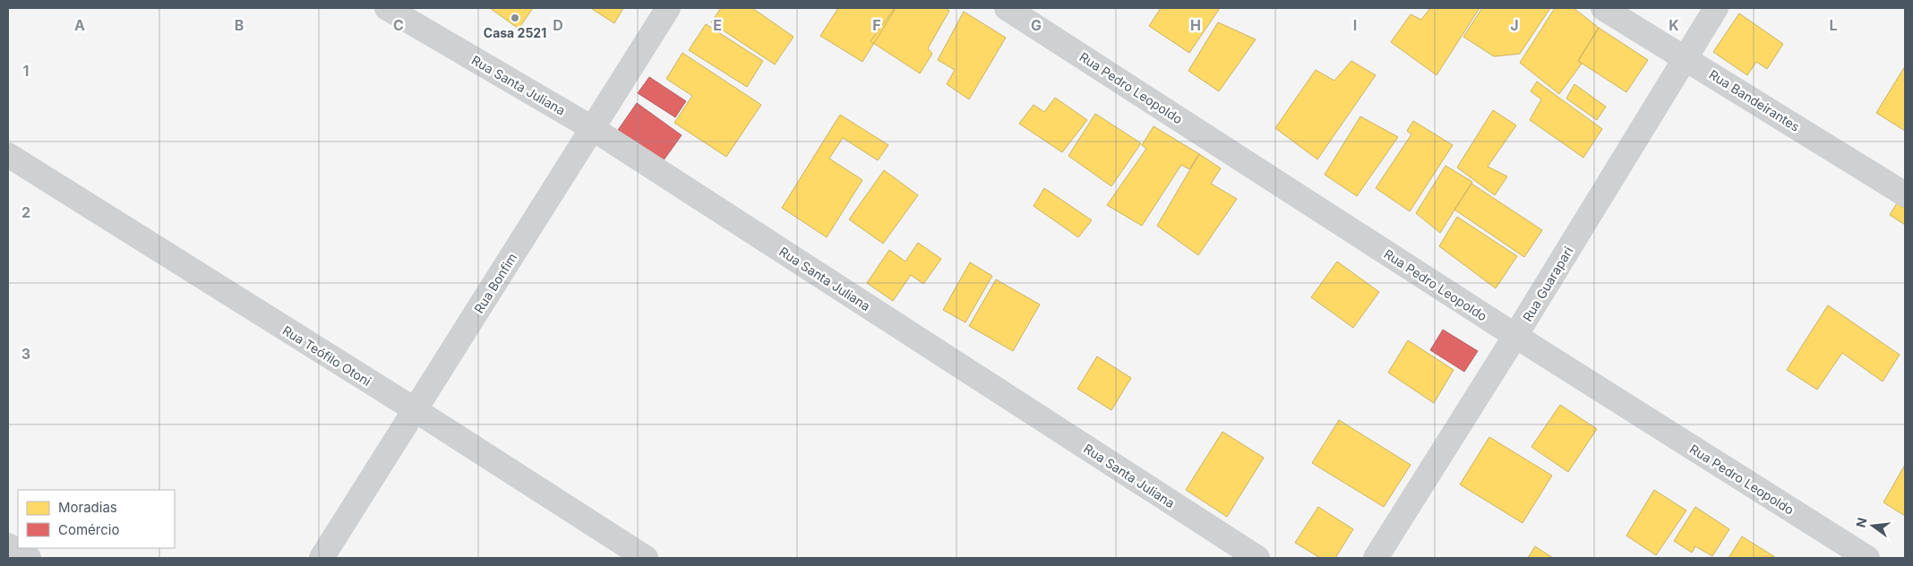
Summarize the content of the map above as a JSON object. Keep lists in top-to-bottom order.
{
  "streets": {
    "street": [
      "Rua Santa Juliana",
      "Rua Pedro Leopoldo",
      "Rua Bandeirantes",
      "Rua Bonfim",
      "Rua Guarapari",
      "Rua Teófilo Otoni"
    ]
  },
  "crossings": [
    ["Rua Santa Juliana", "Rua Bonfim"],
    ["Rua Pedro Leopoldo", "Rua Guarapari"],
    ["Rua Bandeirantes", "Rua Guarapari"],
    ["Rua Bonfim", "Rua Teófilo Otoni"]
  ],
  "places": ["Casa 2521"],
  "legend": ["Moradias", "Comércio"],
  "north": "left",
  "grid": {
    "columns": [
      "A",
      "B",
      "C",
      "D",
      "E",
      "F",
      "G",
      "H",
      "I",
      "J",
      "K",
      "L"
    ],
    "rows": ["1", "2", "3"]
  }
}
